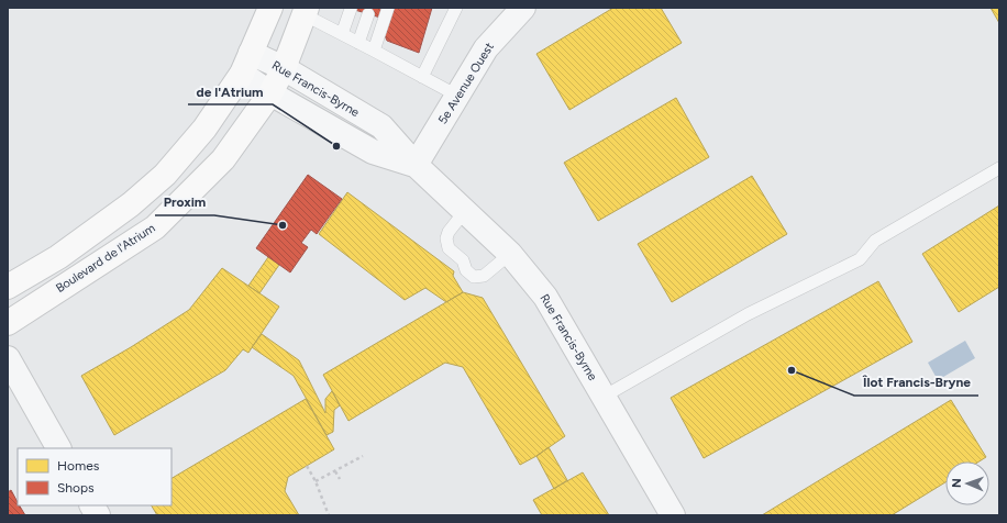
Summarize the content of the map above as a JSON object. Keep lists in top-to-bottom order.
{
  "streets": {
    "street": ["5e Avenue Ouest", "Rue Francis-Byrne", "Boulevard de l'Atrium"]
  },
  "crossings": [
    ["5e Avenue Ouest", "Rue Francis-Byrne"],
    ["Rue Francis-Byrne", "Boulevard de l'Atrium"]
  ],
  "places": ["de l'Atrium", "Proxim", "Îlot Francis-Bryne"],
  "legend": ["Homes", "Shops"],
  "north": "left"
}
